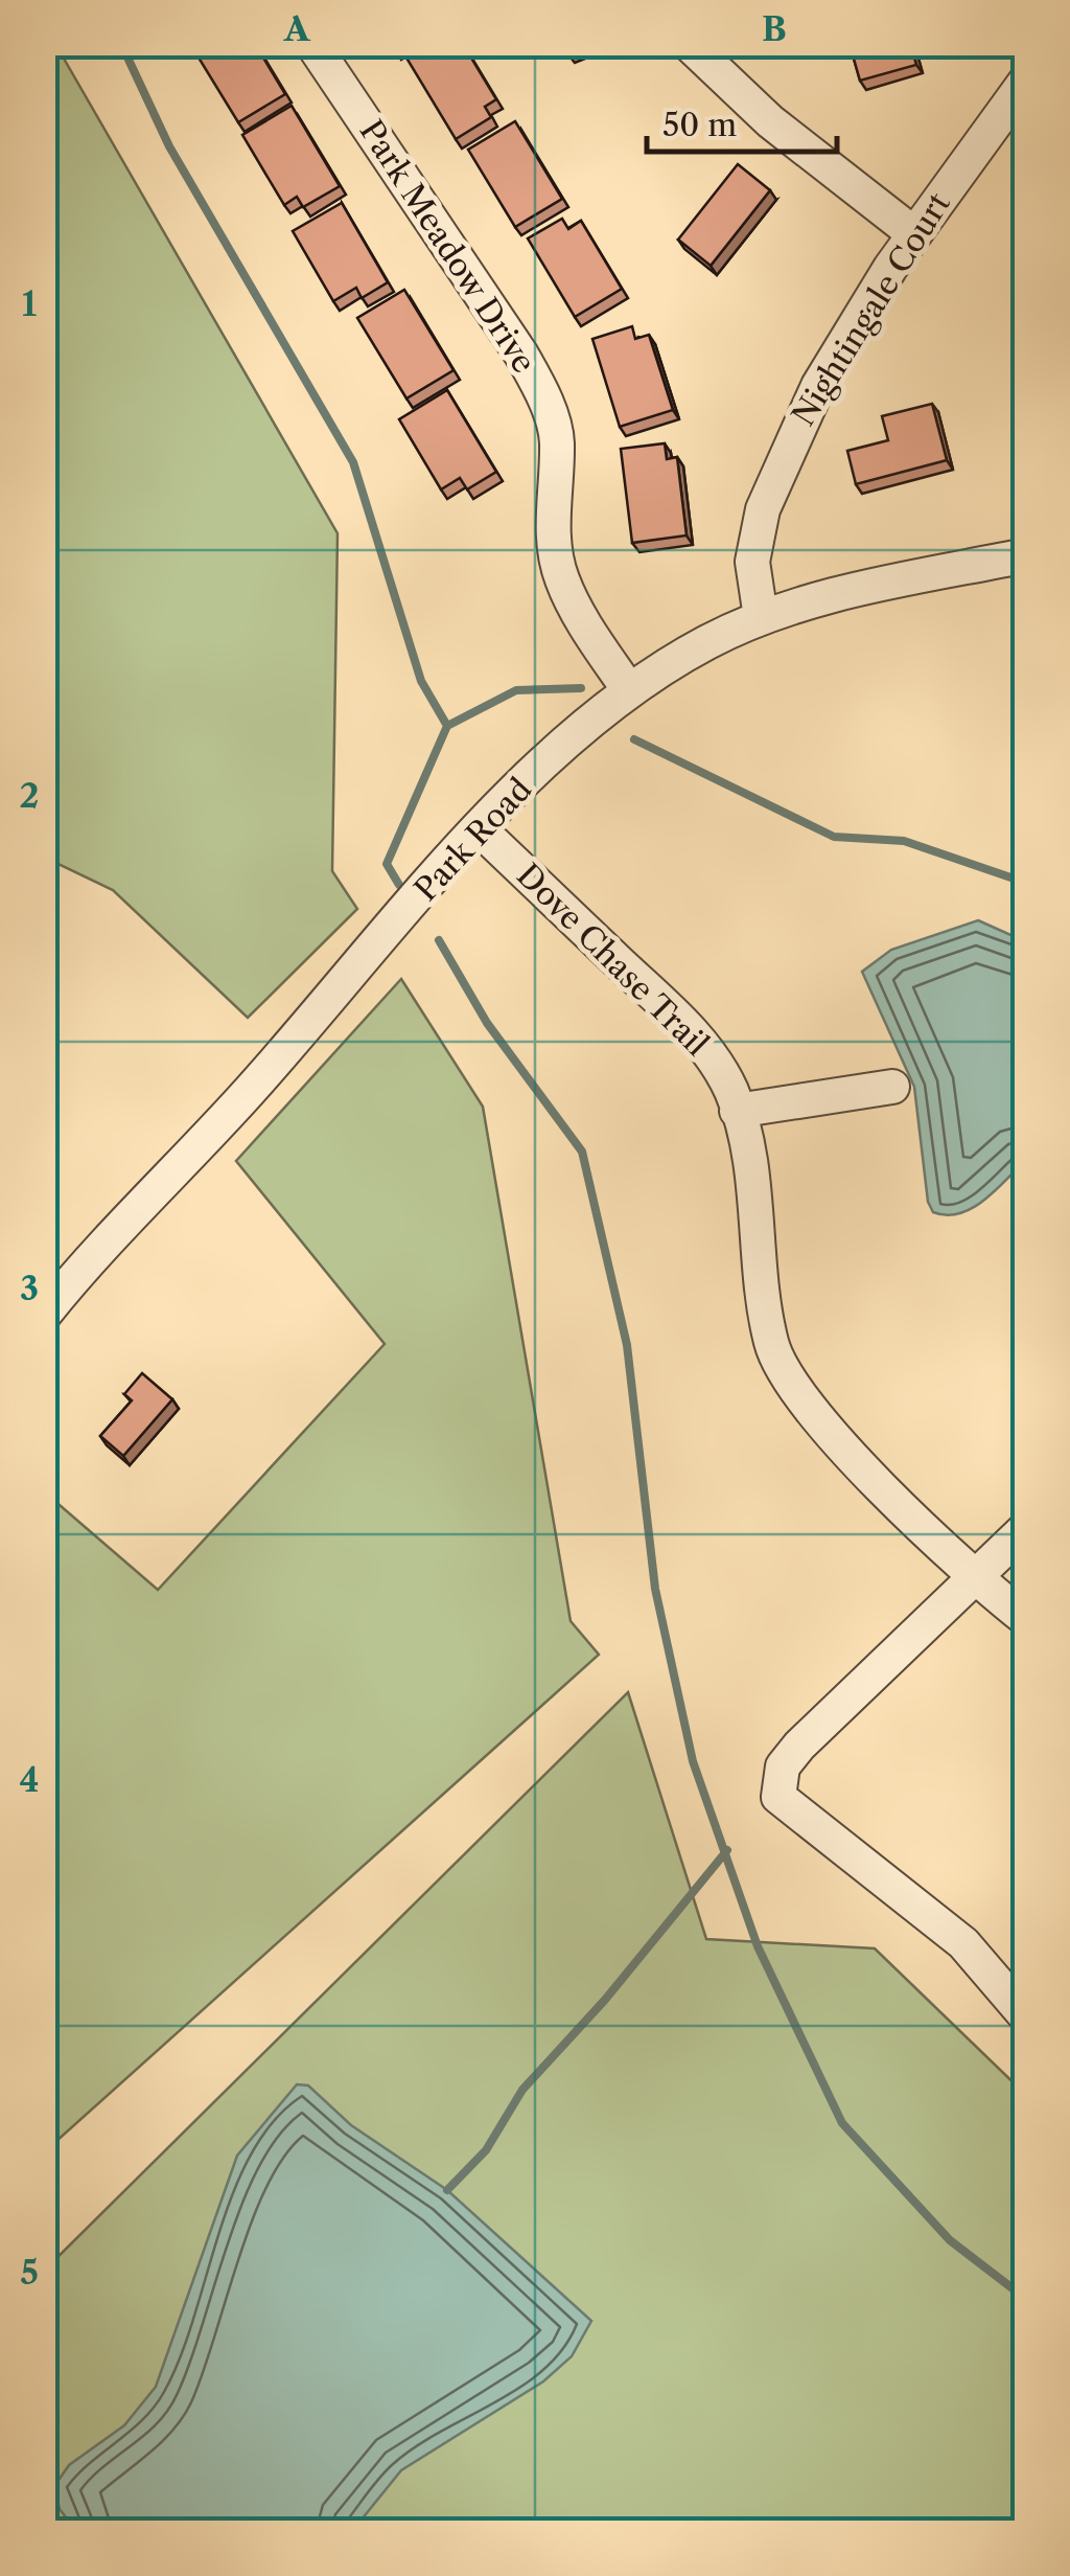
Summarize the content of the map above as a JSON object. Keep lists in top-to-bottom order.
{
  "streets": {
    "street": [
      "Park Meadow Drive",
      "Nightingale Court",
      "Park Road",
      "Dove Chase Trail"
    ]
  },
  "crossings": [
    ["Park Meadow Drive", "Park Road"],
    ["Nightingale Court", "Park Road"],
    ["Park Road", "Dove Chase Trail"]
  ],
  "scale_bar": "50 m",
  "grid": {
    "columns": ["A", "B"],
    "rows": [
      "1",
      "2",
      "3",
      "4",
      "5"
    ]
  }
}
